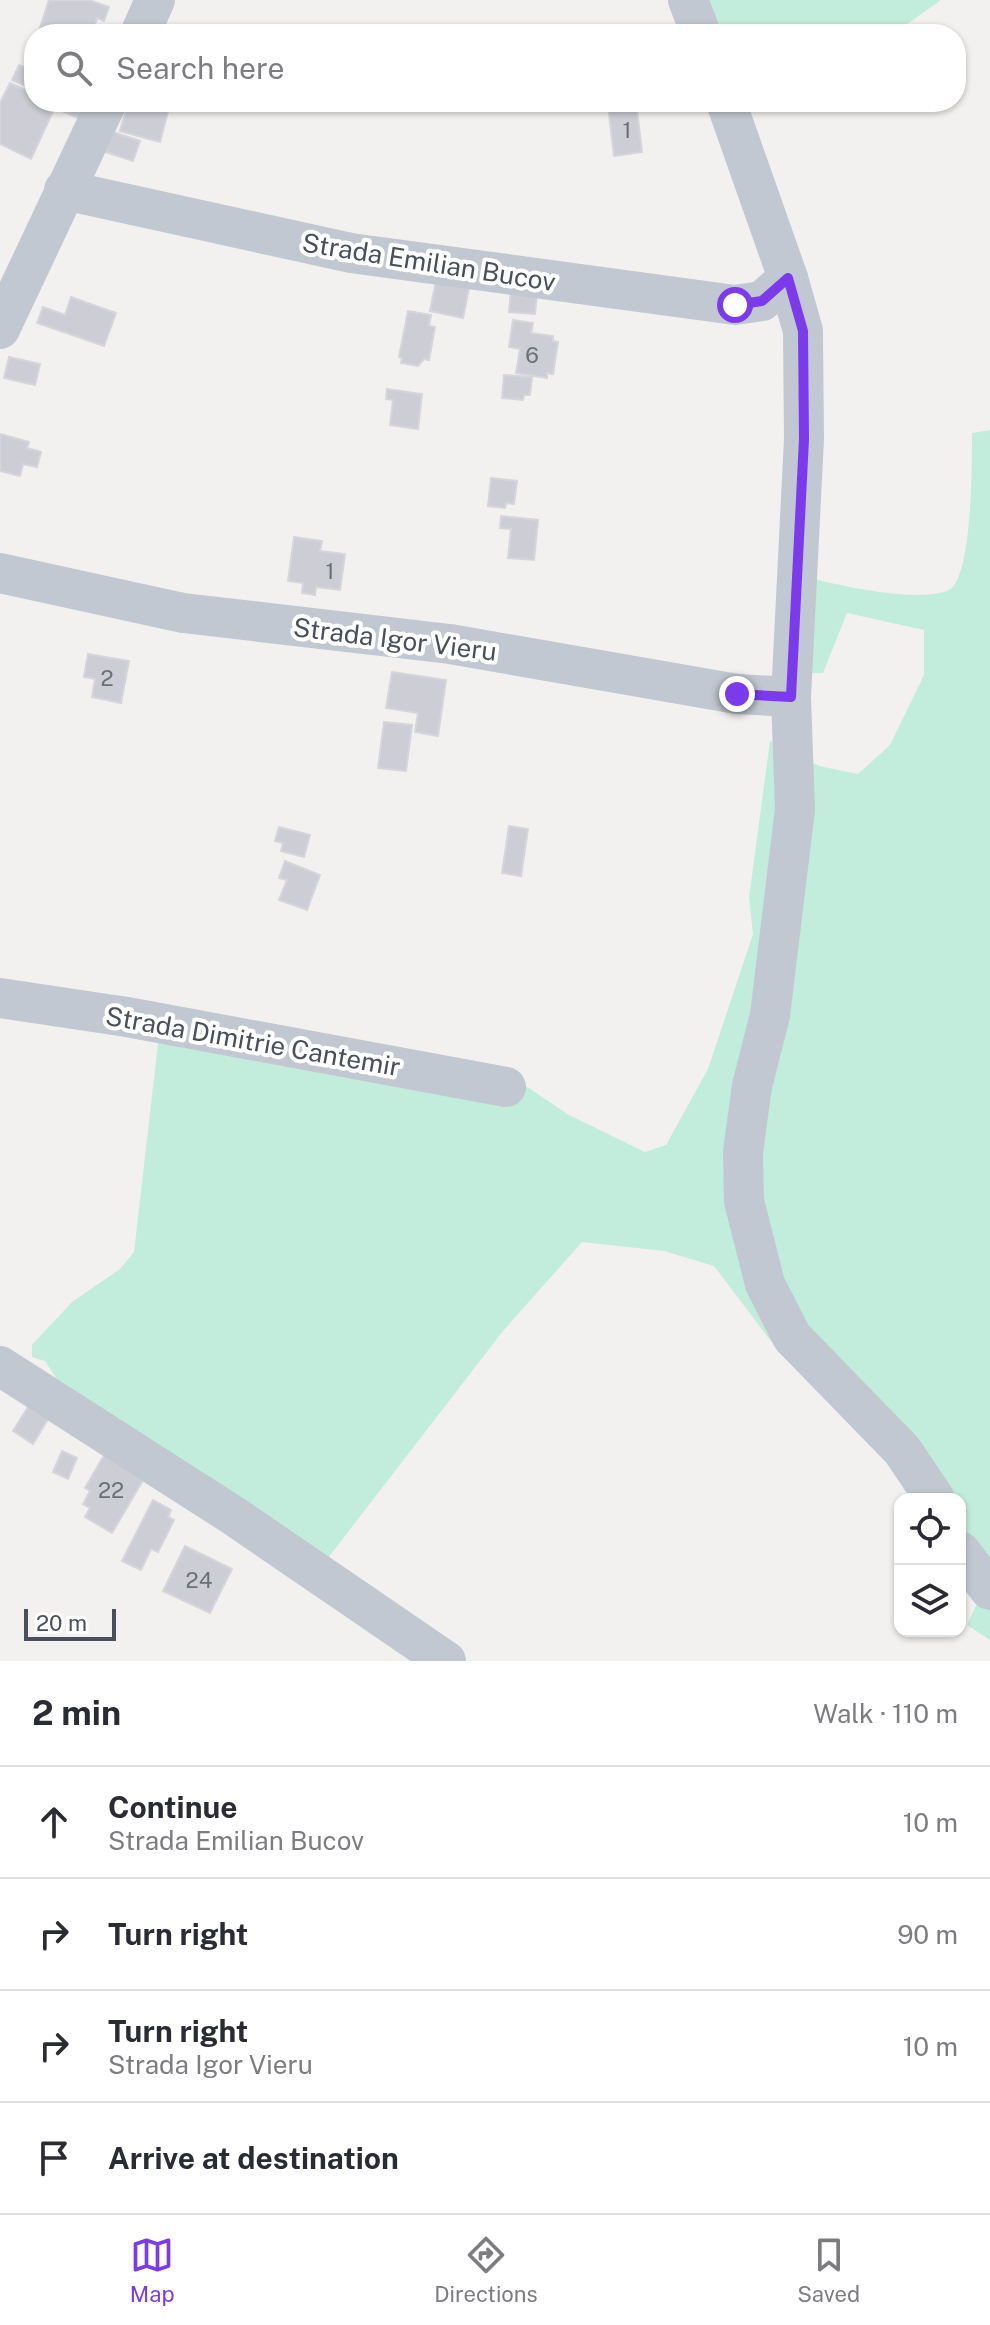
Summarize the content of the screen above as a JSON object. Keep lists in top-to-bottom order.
{
  "streets": {
    "street": ["Strada Emilian Bucov", "Strada Igor Vieru", "Strada Dimitrie Cantemir"]
  },
  "house_numbers": [
    "1",
    "6",
    "1",
    "2",
    "22",
    "24"
  ],
  "scale_bar": "20 m",
  "page": {
    "search": "Search here",
    "scale": "20 m",
    "heading": ["2 min", "Walk · 110 m"],
    "list": [
      ["Continue", "Strada Emilian Bucov", "10 m"],
      ["Turn right", "90 m"],
      ["Turn right", "Strada Igor Vieru", "10 m"],
      "Arrive at destination"
    ],
    "nav": ["Map", "Directions", "Saved"]
  }
}
